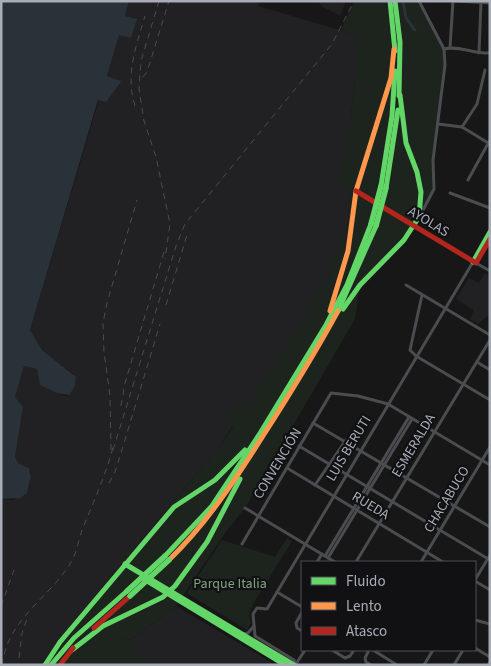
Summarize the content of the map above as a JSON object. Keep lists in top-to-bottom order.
{
  "streets": {
    "main road": ["AYOLAS"],
    "street": [
      "ESMERALDA",
      "LUIS BERUTI",
      "CONVENCIÓN",
      "CHACABUCO",
      "RUEDA"
    ]
  },
  "crossings": [
    ["AYOLAS", "LUIS BERUTI"],
    ["ESMERALDA", "RUEDA"],
    ["LUIS BERUTI", "CONVENCIÓN"],
    ["LUIS BERUTI", "RUEDA"],
    ["CONVENCIÓN", "RUEDA"],
    ["CHACABUCO", "RUEDA"]
  ],
  "parks": ["Parque Italia"],
  "legend": ["Fluido", "Lento", "Atasco"]
}
